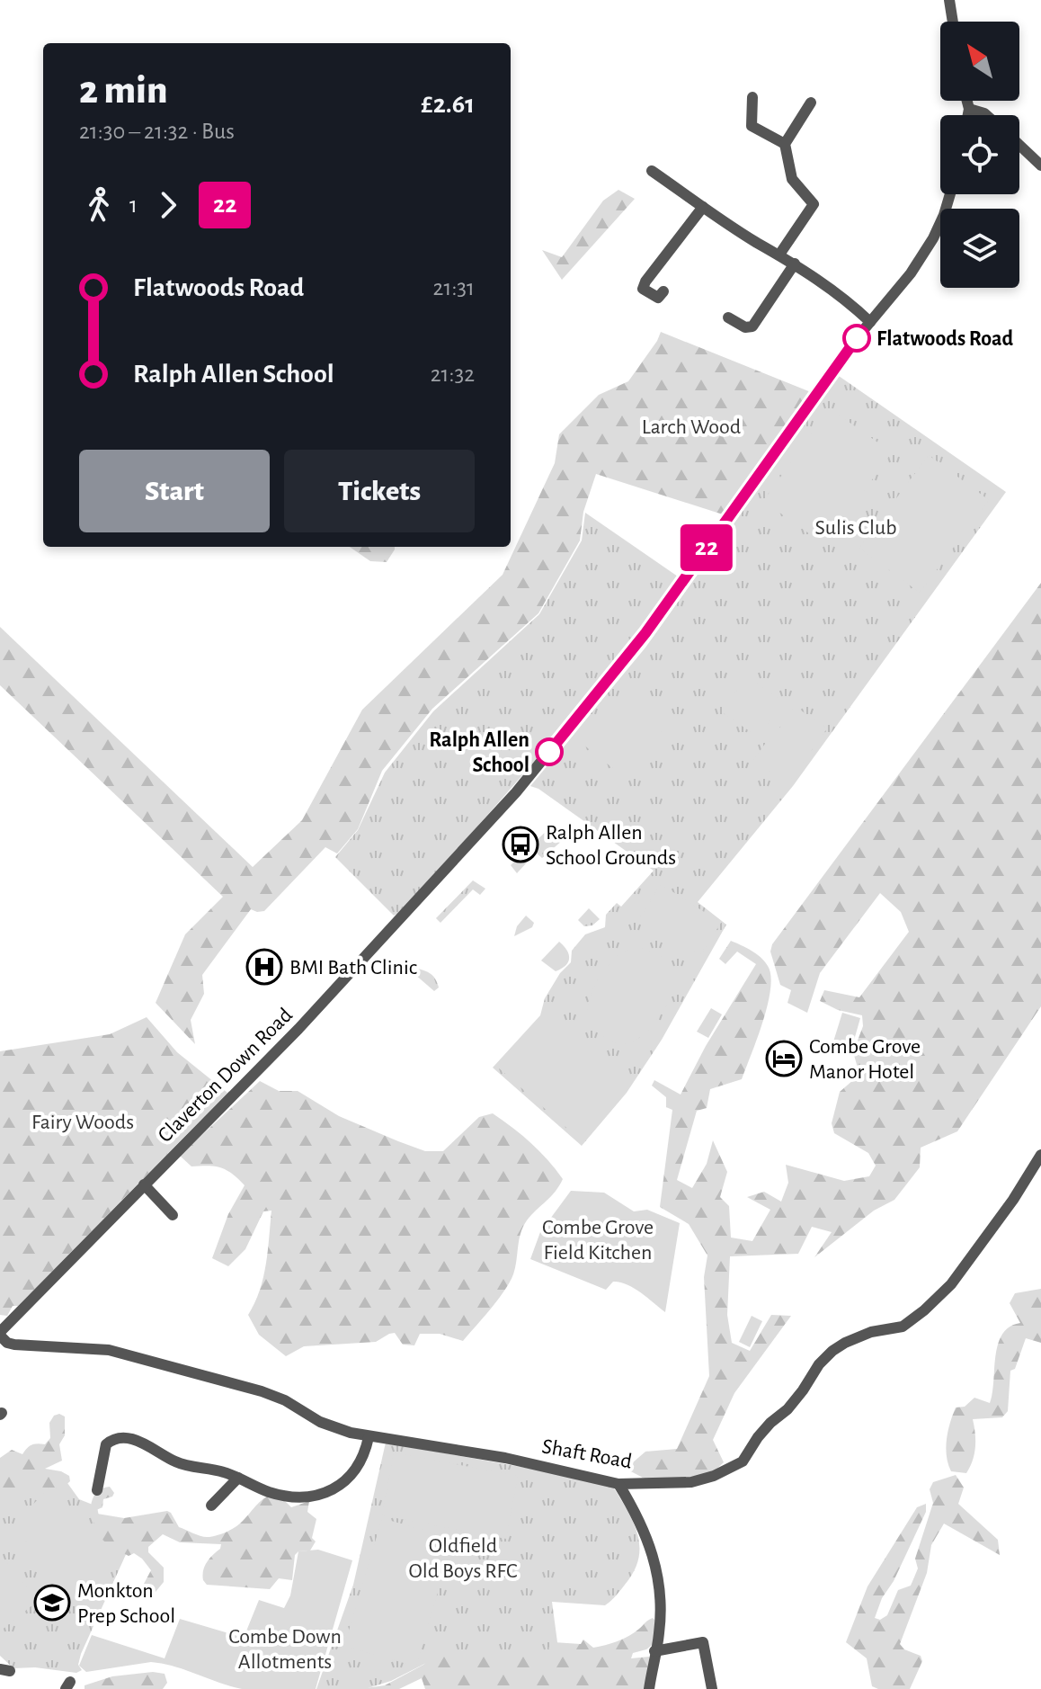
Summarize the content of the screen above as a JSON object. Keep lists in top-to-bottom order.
{
  "streets": {
    "street": ["Claverton Down Road", "Shaft Road"]
  },
  "crossings": [
    ["Claverton Down Road", "Shaft Road"]
  ],
  "parks": [
    "Larch Wood",
    "Sulis Club",
    "Fairy Woods",
    "Combe Grove Field Kitchen",
    "Oldfield Old Boys RFC",
    "Combe Down Allotments"
  ],
  "places": {
    "other": ["Flatwoods Road", "Ralph Allen School"],
    "bus stop": ["Ralph Allen School Grounds"],
    "hospital": ["BMI Bath Clinic"],
    "hotel": ["Combe Grove Manor Hotel"],
    "school or university": ["Monkton Prep School"]
  },
  "lines": ["bus line 22"],
  "north": "top left",
  "page": {
    "on_map": "22",
    "heading": ["2 min", "21:30 – 21:32 · Bus", "£2.61"],
    "legs": ["1", "22"],
    "list": [
      {
        "name": "Flatwoods Road",
        "value": "21:31"
      },
      {
        "name": "Ralph Allen School",
        "value": "21:32"
      }
    ],
    "buttons": ["Start", "Tickets"]
  }
}
